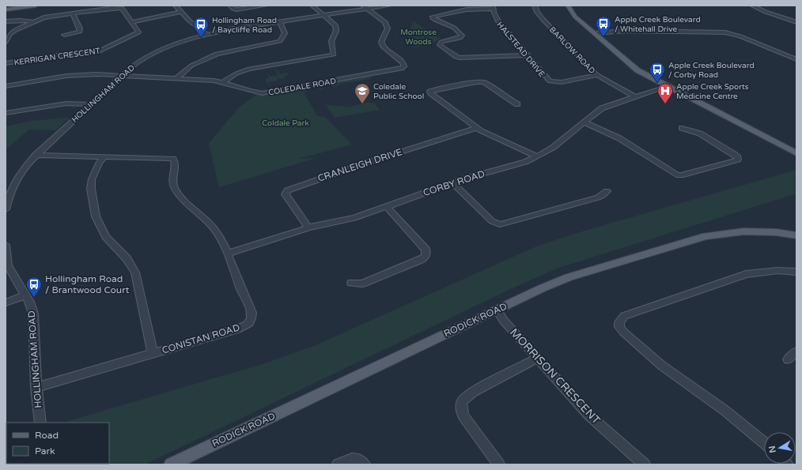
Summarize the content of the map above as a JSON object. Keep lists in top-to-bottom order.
{
  "streets": {
    "main road": ["RODICK ROAD"],
    "street": [
      "HALSTEAD DRIVE",
      "BARLOW ROAD",
      "KERRIGAN CRESCENT",
      "COLEDALE ROAD",
      "HOLLINGHAM ROAD",
      "CRANLEIGH DRIVE",
      "CORBY ROAD",
      "CONISTAN ROAD",
      "MORRISON CRESCENT"
    ]
  },
  "crossings": [
    ["HALSTEAD DRIVE", "BARLOW ROAD"],
    ["BARLOW ROAD", "CORBY ROAD"],
    ["COLEDALE ROAD", "HOLLINGHAM ROAD"],
    ["HOLLINGHAM ROAD", "CONISTAN ROAD"],
    ["CRANLEIGH DRIVE", "CORBY ROAD"],
    ["CORBY ROAD", "CONISTAN ROAD"],
    ["RODICK ROAD", "MORRISON CRESCENT"]
  ],
  "parks": ["Montrose Woods", "Coldale Park"],
  "places": {
    "bus stop": [
      "Apple Creek Boulevard / Whitehall Drive",
      "Hollingham Road / Baycliffe Road",
      "Apple Creek Boulevard / Corby Road",
      "Hollingham Road / Brantwood Court"
    ],
    "school or university": ["Coledale Public School"],
    "hospital": ["Apple Creek Sports Medicine Centre"]
  },
  "legend": ["Road", "Park"],
  "north": "left"
}
